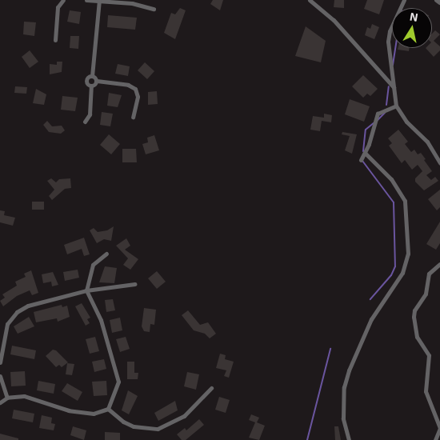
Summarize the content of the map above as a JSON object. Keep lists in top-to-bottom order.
{
  "north": "top"
}
